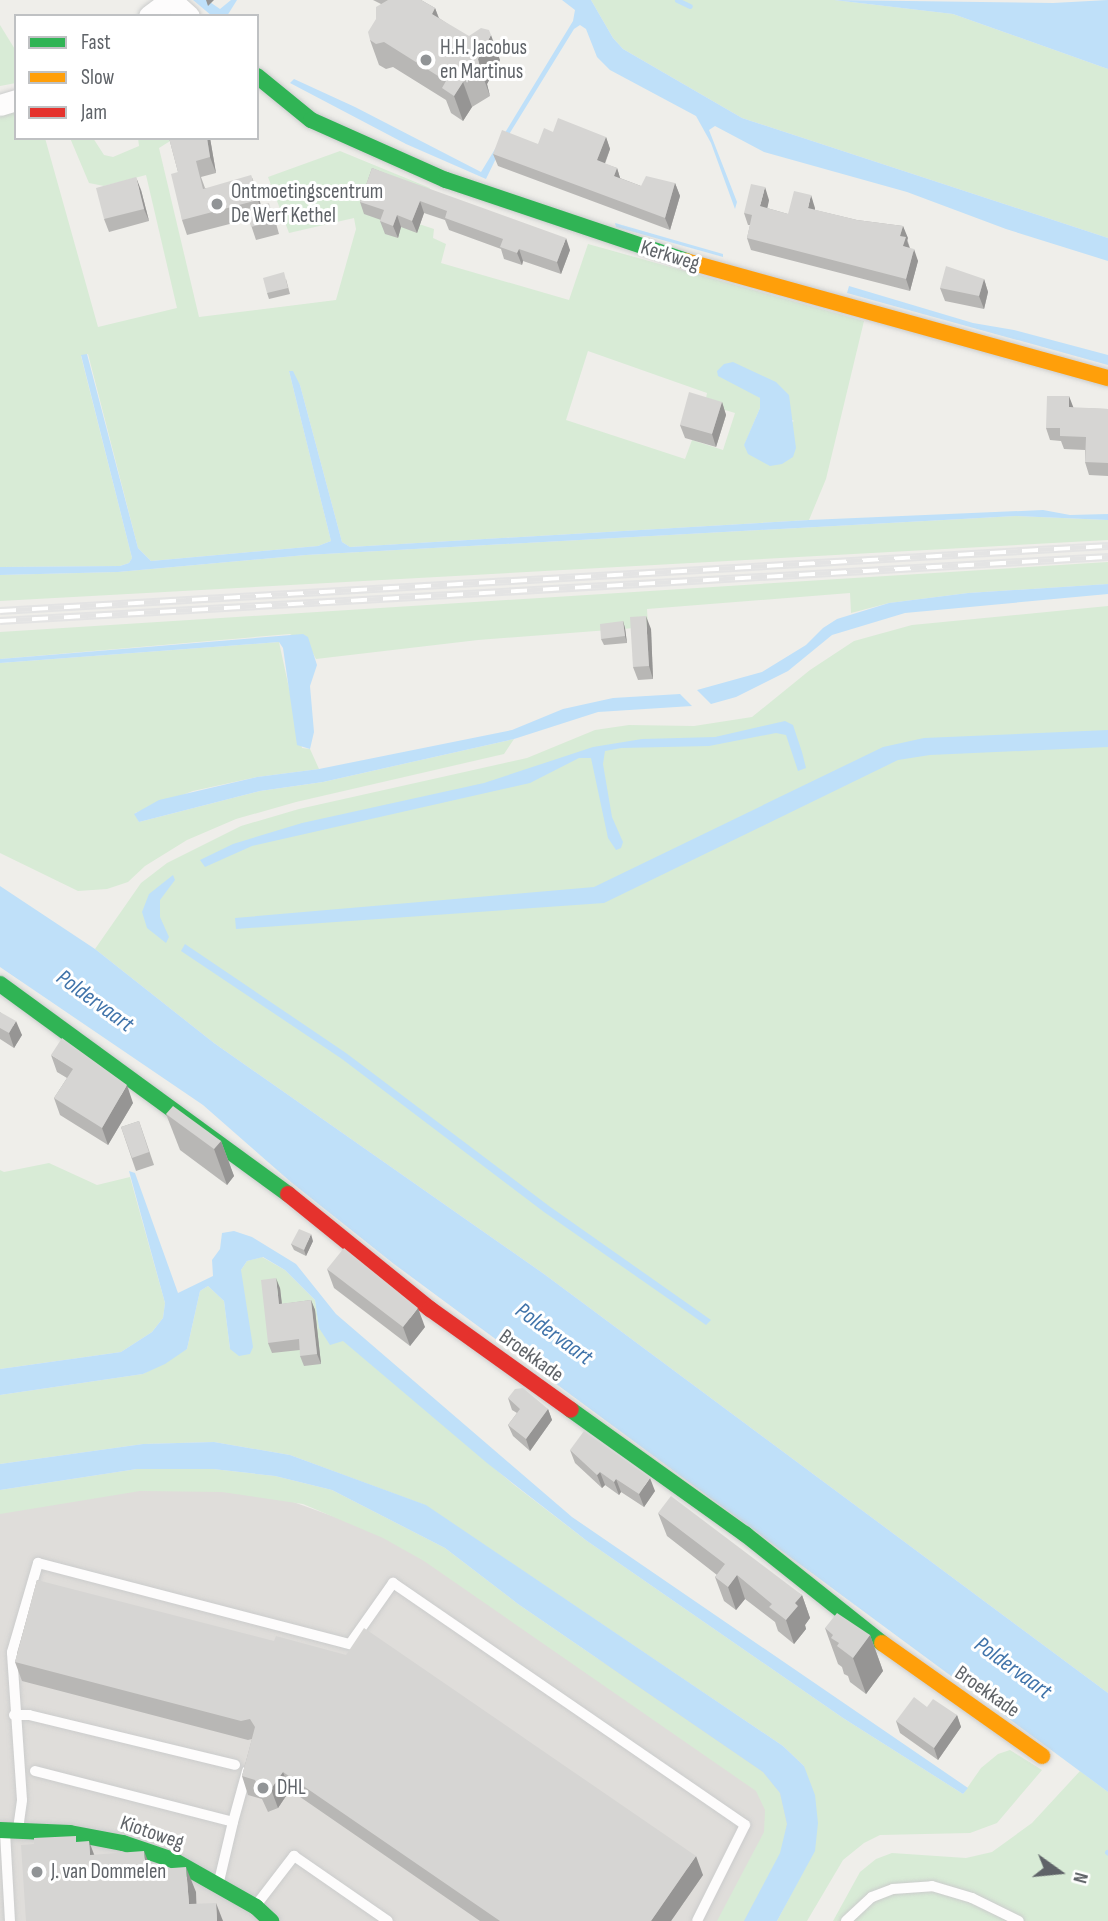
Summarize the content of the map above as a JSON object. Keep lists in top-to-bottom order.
{
  "streets": {
    "street": ["Kerkweg", "Broekkade", "Kiotoweg"]
  },
  "water": ["Poldervaart"],
  "places": [
    "H.H. Jacobus en Martinus",
    "Ontmoetingscentrum De Werf Kethel",
    "DHL",
    "J. van Dommelen"
  ],
  "legend": ["Fast", "Slow", "Jam"],
  "north": "right"
}
